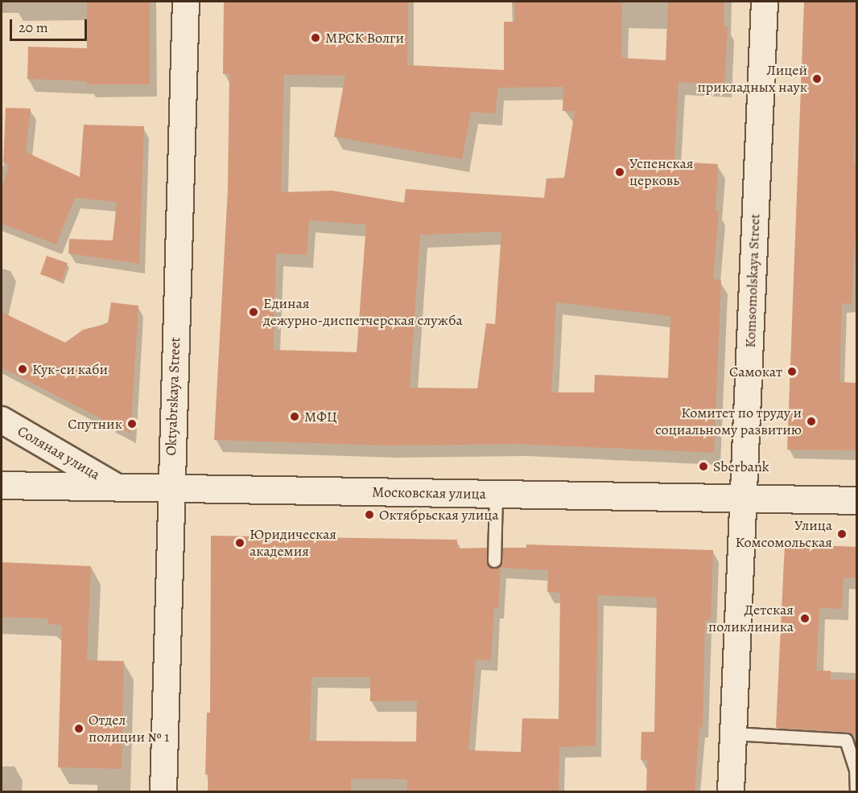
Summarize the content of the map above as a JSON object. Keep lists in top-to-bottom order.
{
  "streets": {
    "main road": ["Московская улица"],
    "street": ["Komsomolskaya Street", "Oktyabrskaya Street", "Соляная улица"]
  },
  "crossings": [
    ["Komsomolskaya Street", "Московская улица"],
    ["Oktyabrskaya Street", "Московская улица"],
    ["Соляная улица", "Московская улица"]
  ],
  "places": [
    "МРСК Волги",
    "Лицей прикладных наук",
    "Успенская церковь",
    "Единая дежурно-диспетчерская служба",
    "Кук-си каби",
    "Самокат",
    "МФЦ",
    "Комитет по труду и социальному развитию",
    "Спутник",
    "Sberbank",
    "Октябрьская улица",
    "Улица Комсомольская",
    "Юридическая академия",
    "Детская поликлиника",
    "Отдел полиции № 1"
  ],
  "scale_bar": "20 m"
}
